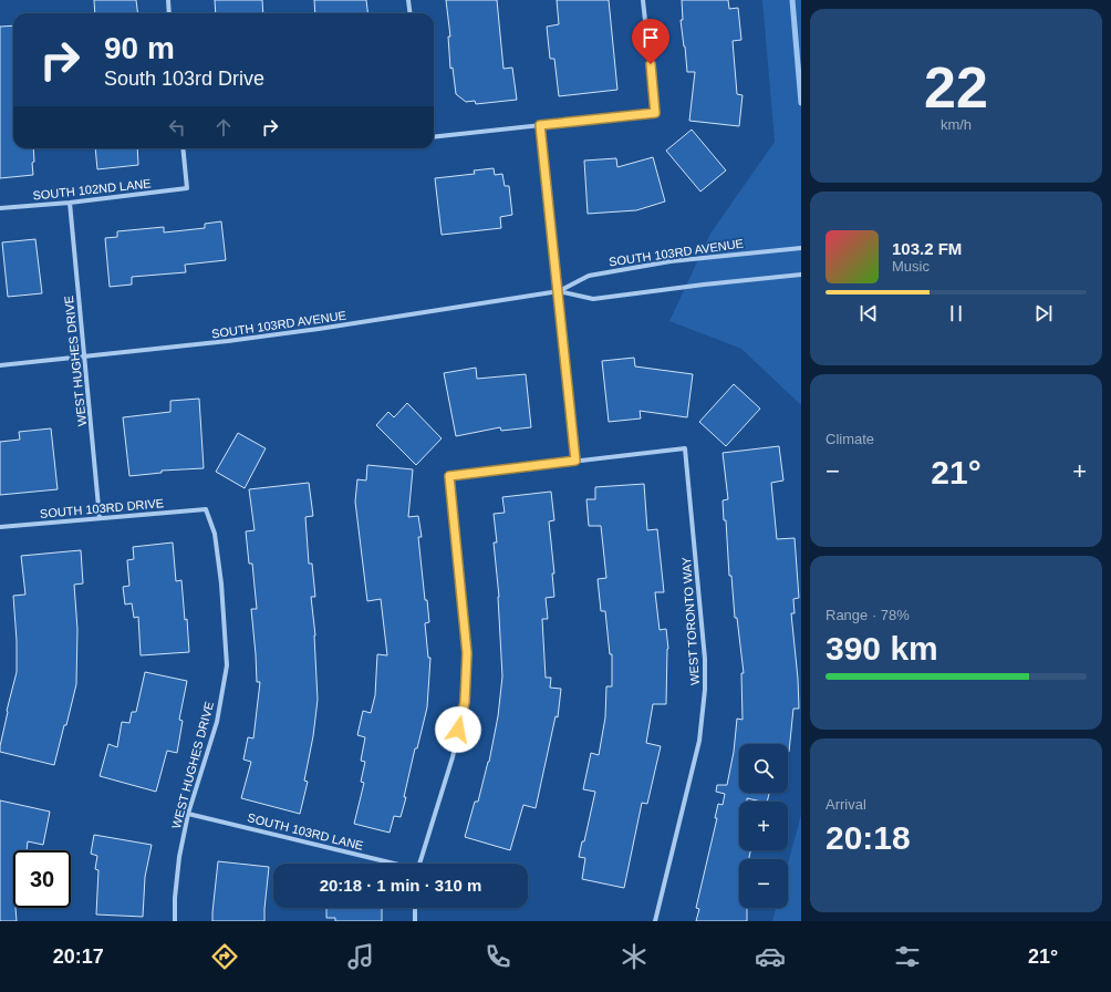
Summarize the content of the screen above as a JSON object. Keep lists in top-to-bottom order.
{
  "streets": {
    "street": [
      "SOUTH 102ND LANE",
      "SOUTH 103RD AVENUE",
      "WEST HUGHES DRIVE",
      "SOUTH 103RD DRIVE",
      "WEST TORONTO WAY",
      "SOUTH 103RD LANE"
    ]
  },
  "crossings": [
    ["SOUTH 102ND LANE", "WEST HUGHES DRIVE"],
    ["SOUTH 103RD AVENUE", "WEST HUGHES DRIVE"],
    ["WEST HUGHES DRIVE", "SOUTH 103RD DRIVE"],
    ["WEST HUGHES DRIVE", "SOUTH 103RD LANE"]
  ],
  "page": {
    "tile": [
      ["22", "km/h"],
      "Climate",
      ["Range · 78%", "390 km"],
      ["Arrival", "20:18"]
    ],
    "turn": ["90 m", "South 103rd Drive"],
    "song": ["103.2 FM", "Music"],
    "heat": ["−", "21°", "+"],
    "map_buttons": ["+", "−"],
    "limit": "30",
    "trip": "20:18 · 1 min · 310 m",
    "tabs": ["20:17", "21°"]
  }
}
